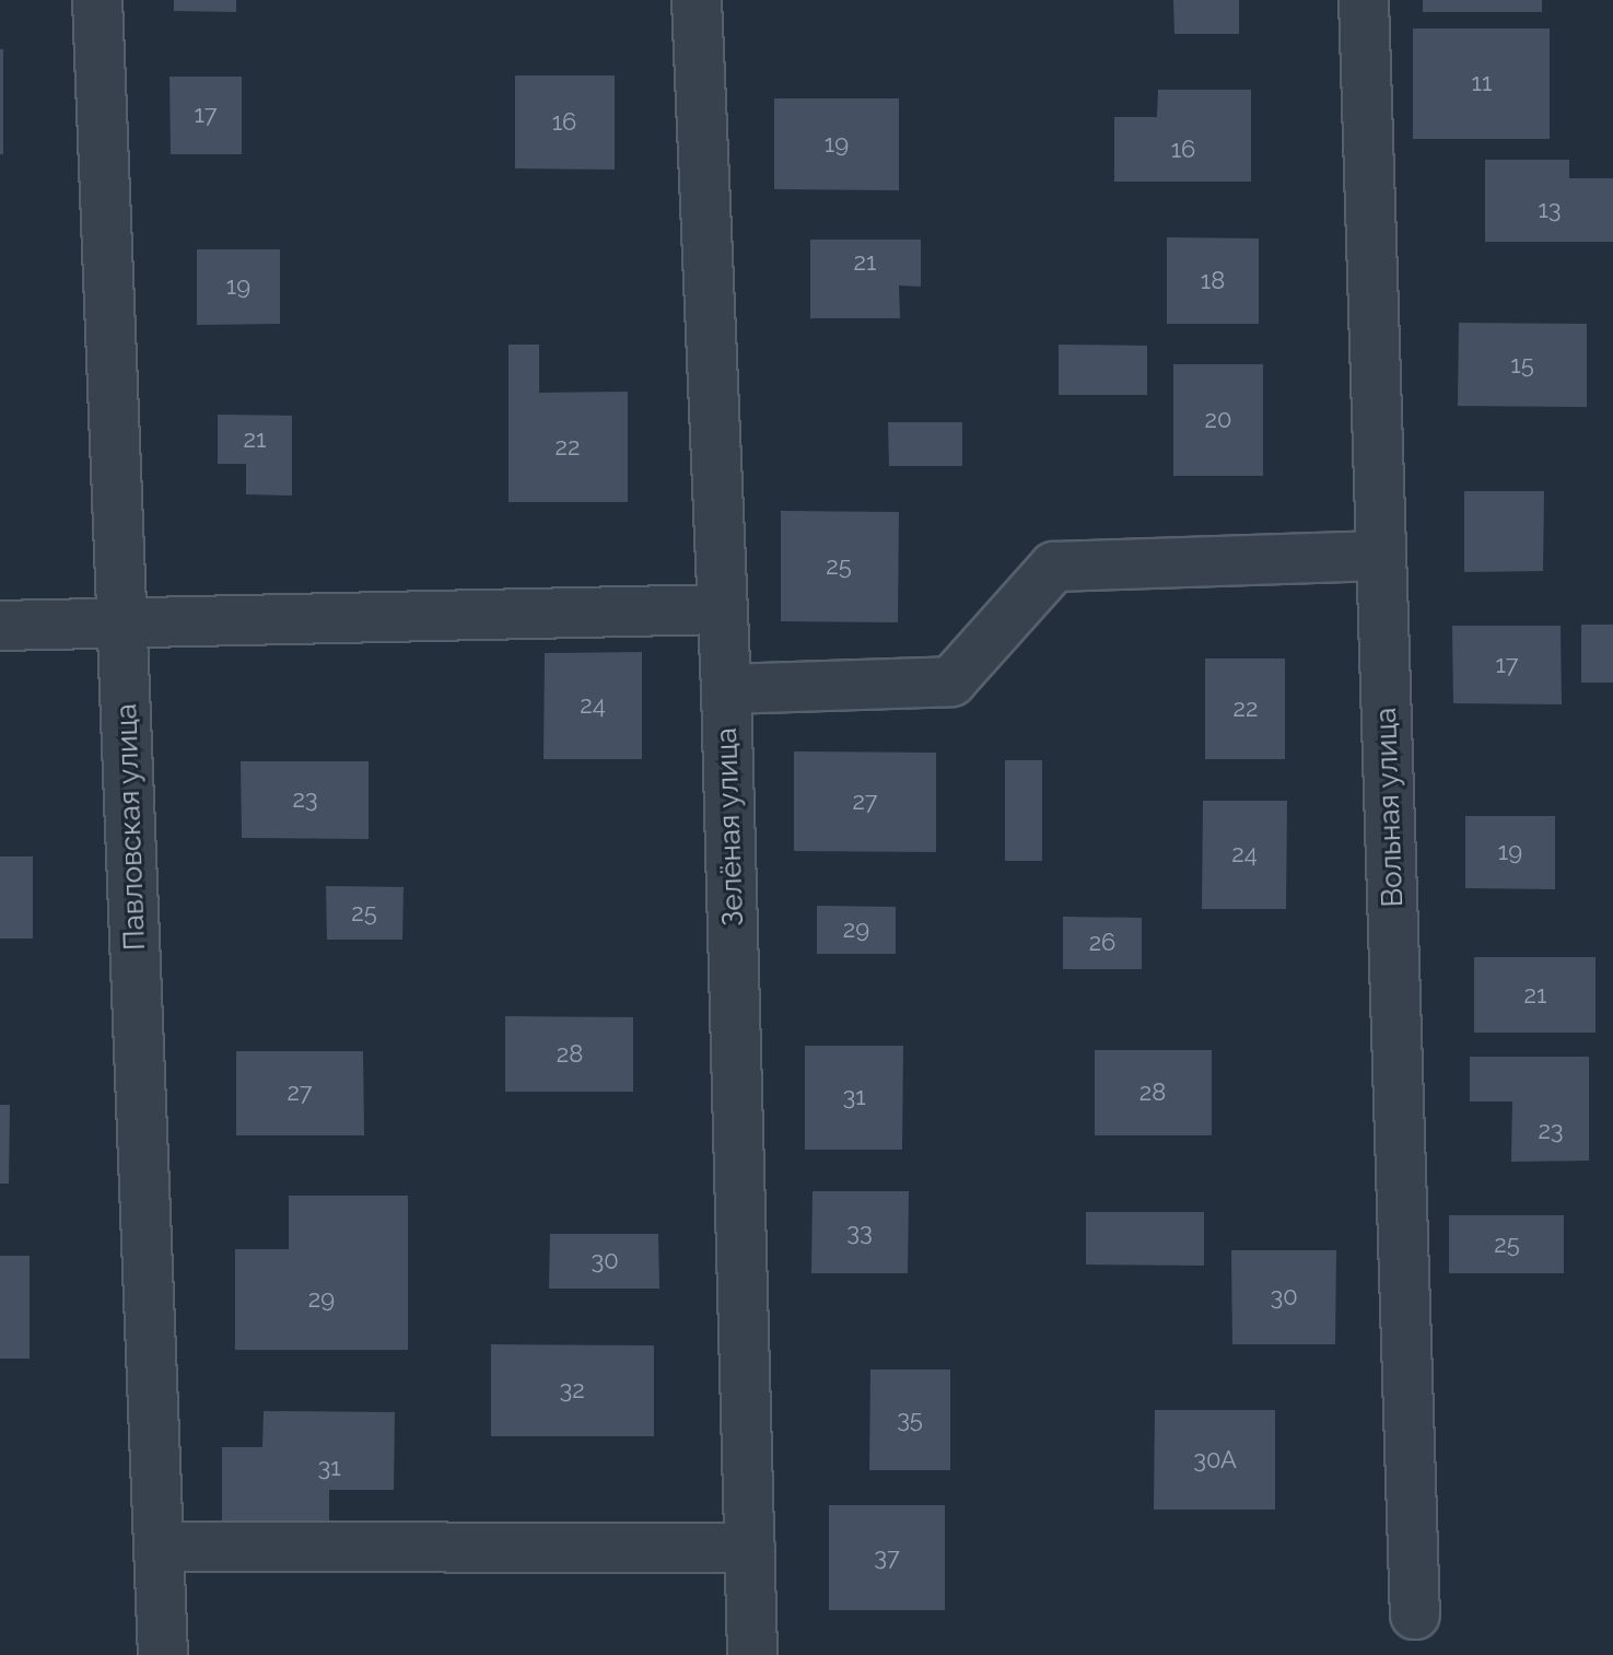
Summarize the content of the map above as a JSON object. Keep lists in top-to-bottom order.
{
  "streets": {
    "street": ["Вольная улица", "Павловская улица", "Зелёная улица"]
  },
  "house_numbers": [
    "11",
    "17",
    "16",
    "19",
    "16",
    "13",
    "21",
    "18",
    "19",
    "15",
    "20",
    "21",
    "22",
    "25",
    "17",
    "24",
    "22",
    "23",
    "27",
    "19",
    "24",
    "25",
    "29",
    "26",
    "21",
    "28",
    "27",
    "28",
    "31",
    "23",
    "33",
    "25",
    "30",
    "30",
    "29",
    "32",
    "35",
    "30А",
    "31",
    "37"
  ]
}
